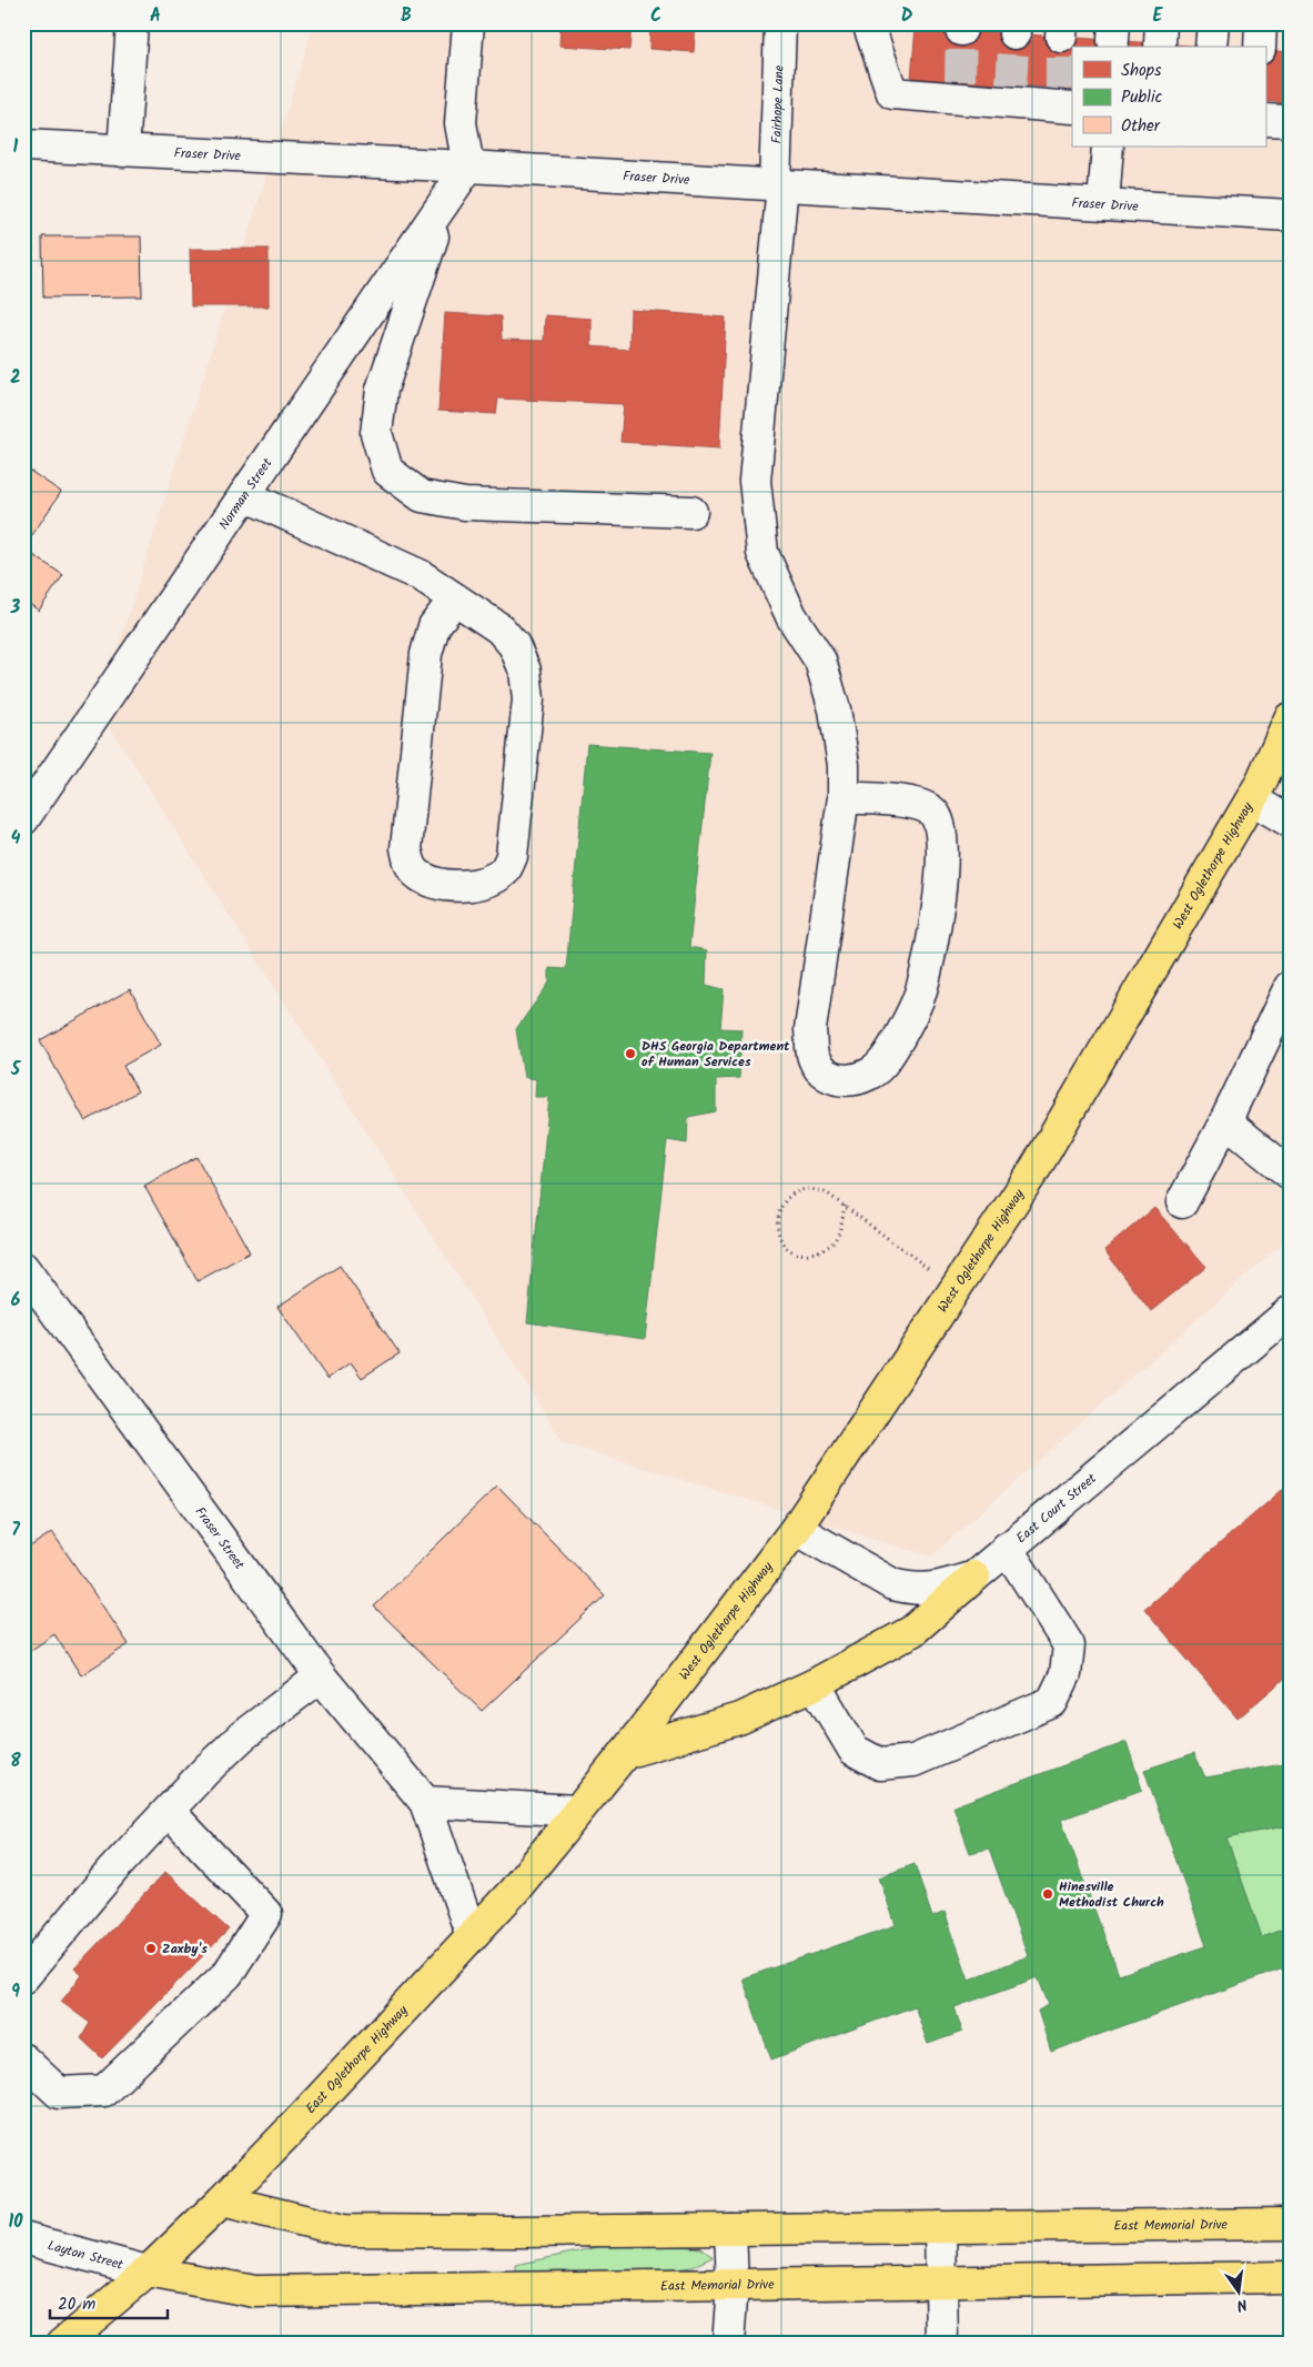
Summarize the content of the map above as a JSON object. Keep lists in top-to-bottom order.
{
  "streets": {
    "main road": ["West Oglethorpe Highway", "East Oglethorpe Highway", "East Memorial Drive"],
    "street": [
      "Fairhope Lane",
      "Fraser Drive",
      "Norman Street",
      "East Court Street",
      "Fraser Street",
      "Layton Street"
    ]
  },
  "crossings": [
    ["Fairhope Lane", "Fraser Drive"],
    ["Fraser Drive", "Norman Street"],
    ["West Oglethorpe Highway", "East Court Street"],
    ["West Oglethorpe Highway", "East Oglethorpe Highway"],
    ["Fraser Street", "East Oglethorpe Highway"],
    ["East Oglethorpe Highway", "East Memorial Drive"],
    ["East Oglethorpe Highway", "Layton Street"],
    ["East Memorial Drive", "Layton Street"]
  ],
  "places": ["DHS Georgia Department of Human Services", "Hinesville Methodist Church", "Zaxby's"],
  "legend": ["Shops", "Public", "Other"],
  "scale_bar": "20 m",
  "north": "bottom",
  "grid": {
    "columns": [
      "A",
      "B",
      "C",
      "D",
      "E"
    ],
    "rows": [
      "1",
      "2",
      "3",
      "4",
      "5",
      "6",
      "7",
      "8",
      "9",
      "10"
    ]
  }
}
